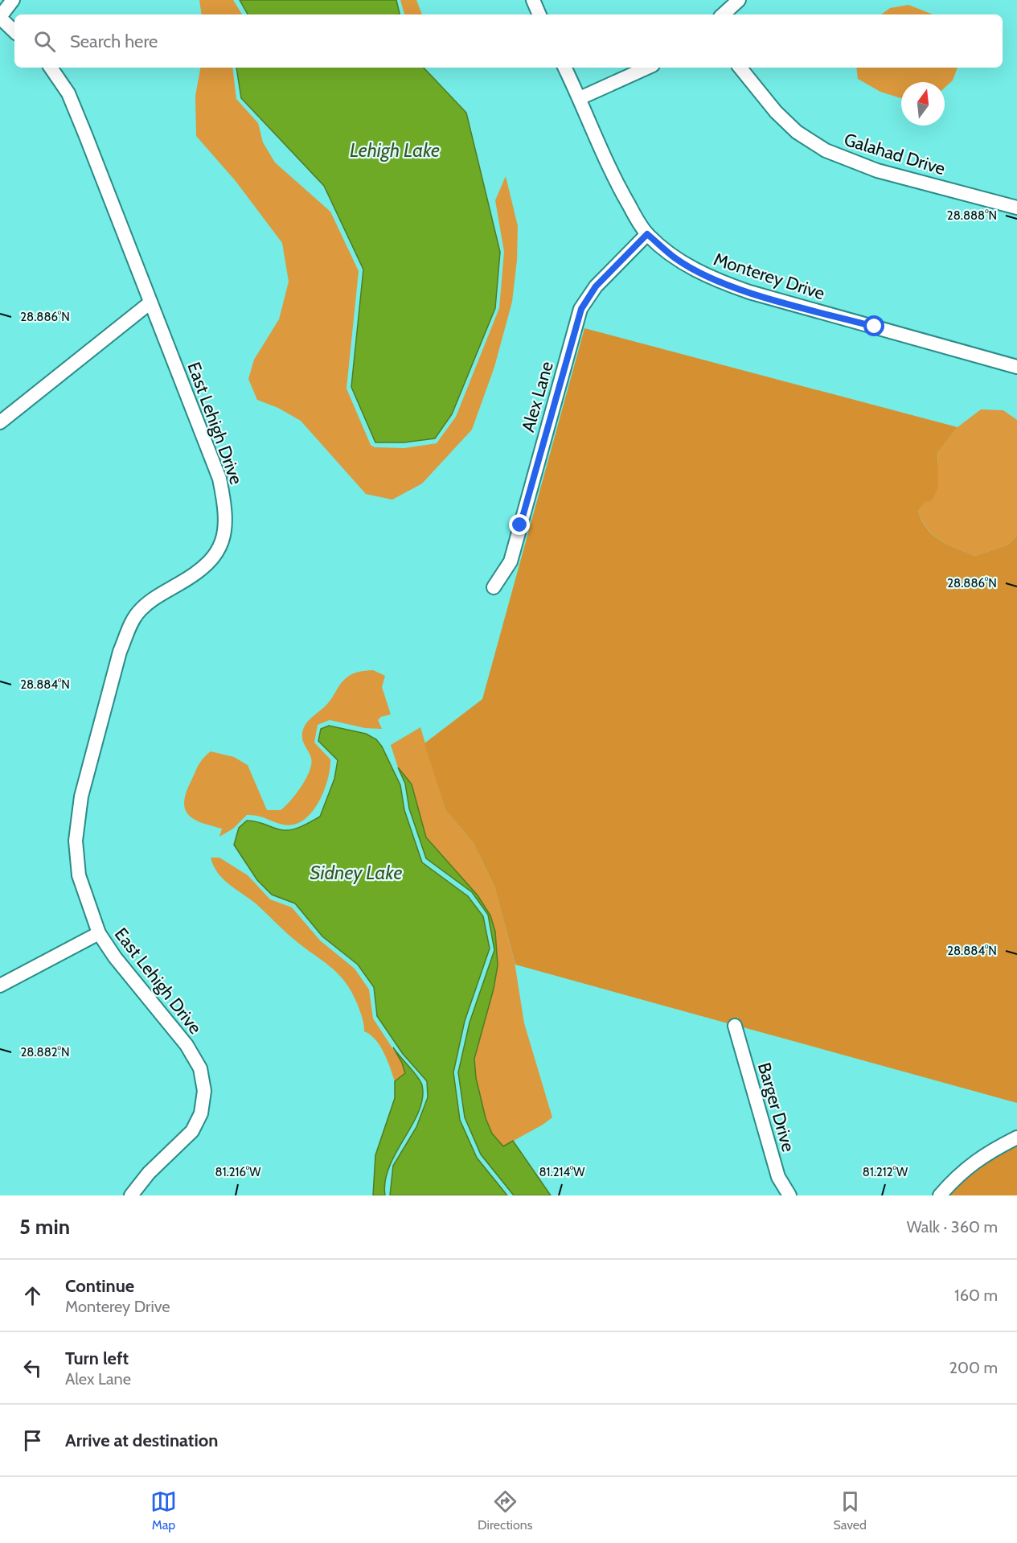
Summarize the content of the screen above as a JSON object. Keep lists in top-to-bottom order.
{
  "streets": {
    "street": [
      "Galahad Drive",
      "Monterey Drive",
      "Alex Lane",
      "East Lehigh Drive",
      "Barger Drive"
    ]
  },
  "crossings": [
    ["Monterey Drive", "Alex Lane"]
  ],
  "water": ["Lehigh Lake", "Sidney Lake"],
  "north": "top",
  "page": {
    "search": "Search here",
    "heading": ["5 min", "Walk · 360 m"],
    "list": [
      ["Continue", "Monterey Drive", "160 m"],
      ["Turn left", "Alex Lane", "200 m"],
      "Arrive at destination"
    ],
    "nav": ["Map", "Directions", "Saved"]
  },
  "coordinates": [
    "28.888°N",
    "28.886°N",
    "28.884°N",
    "28.882°N",
    "81.216°W",
    "81.214°W",
    "81.212°W"
  ]
}
